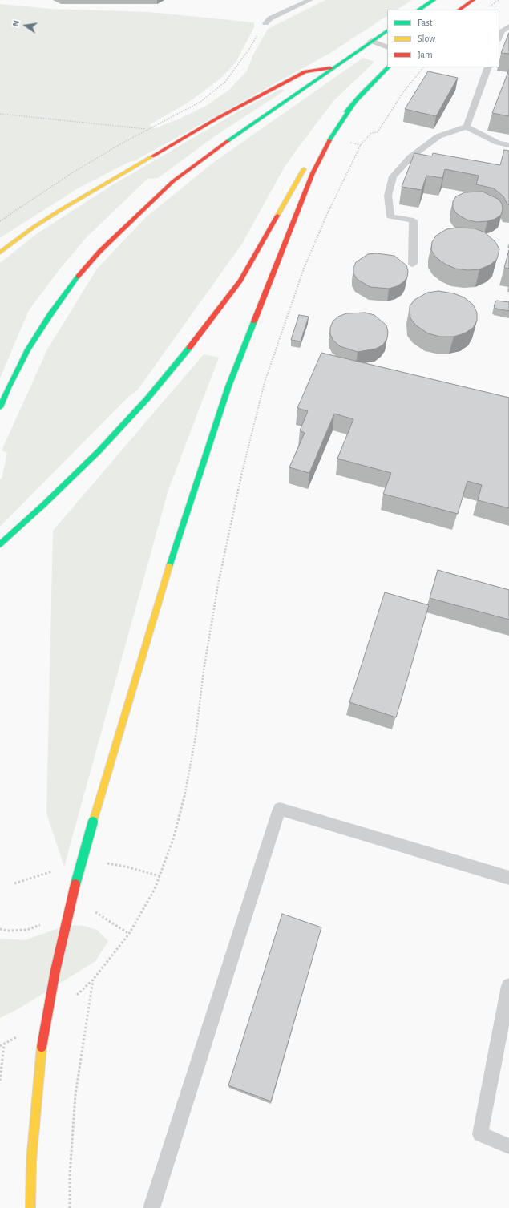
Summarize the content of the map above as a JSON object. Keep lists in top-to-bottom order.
{
  "legend": ["Fast", "Slow", "Jam"],
  "north": "left"
}
